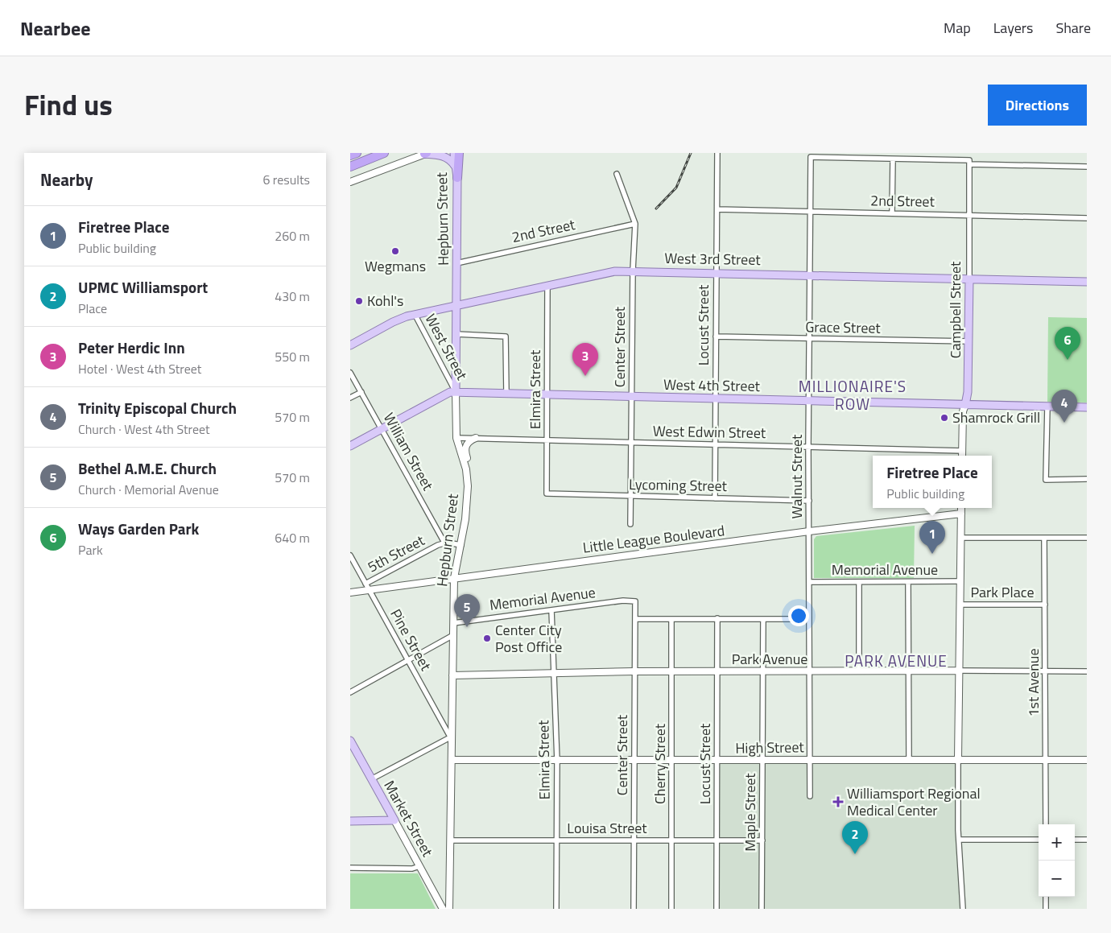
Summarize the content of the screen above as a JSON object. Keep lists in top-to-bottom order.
{
  "streets": {
    "main road": [
      "Hepburn Street",
      "West 3rd Street",
      "Campbell Street",
      "West 4th Street",
      "Market Street"
    ],
    "street": [
      "2nd Street",
      "Locust Street",
      "Grace Street",
      "West Street",
      "Center Street",
      "Elmira Street",
      "West Edwin Street",
      "William Street",
      "Walnut Street",
      "Lycoming Street",
      "Little League Boulevard",
      "5th Street",
      "Memorial Avenue",
      "Park Place",
      "Pine Street",
      "Park Avenue",
      "1st Avenue",
      "High Street",
      "Cherry Street",
      "Maple Street",
      "Louisa Street"
    ]
  },
  "crossings": [
    ["2nd Street", "Hepburn Street"],
    ["2nd Street", "Campbell Street"],
    ["2nd Street", "Locust Street"],
    ["2nd Street", "Center Street"],
    ["2nd Street", "Walnut Street"],
    ["Hepburn Street", "West 3rd Street"],
    ["Hepburn Street", "West Street"],
    ["Hepburn Street", "West 4th Street"],
    ["Hepburn Street", "West Edwin Street"],
    ["Hepburn Street", "Little League Boulevard"],
    ["Hepburn Street", "5th Street"],
    ["Hepburn Street", "Memorial Avenue"],
    ["Hepburn Street", "Pine Street"],
    ["Hepburn Street", "Park Avenue"],
    ["Hepburn Street", "High Street"],
    ["Hepburn Street", "Louisa Street"],
    ["West 3rd Street", "Campbell Street"],
    ["West 3rd Street", "Locust Street"],
    ["West 3rd Street", "West Street"],
    ["West 3rd Street", "Center Street"],
    ["West 3rd Street", "Elmira Street"],
    ["West 3rd Street", "Walnut Street"],
    ["Campbell Street", "Grace Street"],
    ["Campbell Street", "West 4th Street"],
    ["Campbell Street", "West Edwin Street"],
    ["Locust Street", "Grace Street"],
    ["Locust Street", "West 4th Street"],
    ["Locust Street", "West Edwin Street"],
    ["Locust Street", "Lycoming Street"],
    ["Locust Street", "Park Avenue"],
    ["Locust Street", "High Street"],
    ["Locust Street", "Louisa Street"],
    ["Grace Street", "Walnut Street"],
    ["West Street", "West 4th Street"],
    ["Center Street", "West 4th Street"],
    ["Center Street", "West Edwin Street"],
    ["Center Street", "Lycoming Street"],
    ["Center Street", "Memorial Avenue"],
    ["Center Street", "Park Avenue"],
    ["Center Street", "High Street"],
    ["Center Street", "Louisa Street"],
    ["West 4th Street", "Elmira Street"],
    ["West 4th Street", "William Street"],
    ["West 4th Street", "Walnut Street"],
    ["Elmira Street", "West Edwin Street"],
    ["Elmira Street", "Lycoming Street"],
    ["Elmira Street", "Memorial Avenue"],
    ["Elmira Street", "Park Avenue"],
    ["Elmira Street", "High Street"],
    ["Elmira Street", "Louisa Street"],
    ["West Edwin Street", "Walnut Street"],
    ["William Street", "5th Street"],
    ["Walnut Street", "Lycoming Street"],
    ["Walnut Street", "Little League Boulevard"],
    ["Walnut Street", "Memorial Avenue"],
    ["Walnut Street", "Park Avenue"],
    ["Walnut Street", "High Street"],
    ["Little League Boulevard", "Pine Street"],
    ["5th Street", "Pine Street"],
    ["Park Place", "1st Avenue"],
    ["Park Avenue", "1st Avenue"],
    ["Park Avenue", "Cherry Street"],
    ["Park Avenue", "Maple Street"],
    ["1st Avenue", "High Street"],
    ["High Street", "Cherry Street"],
    ["High Street", "Maple Street"],
    ["Cherry Street", "Louisa Street"],
    ["Maple Street", "Louisa Street"]
  ],
  "districts": ["MILLIONAIRE'S ROW", "PARK AVENUE"],
  "places": {
    "other": [
      "Wegmans",
      "Kohl's",
      "Shamrock Grill",
      "Center City Post Office"
    ],
    "health": ["Williamsport Regional Medical Center"]
  },
  "page": {
    "header": "Nearbee",
    "nav": ["Map", "Layers", "Share"],
    "title": "Find us",
    "buttons": "Directions",
    "heading": ["Nearby", "6 results"],
    "list": [
      {
        "mark": "1",
        "name": "Firetree Place",
        "note": "Public building",
        "value": "260 m"
      },
      {
        "mark": "2",
        "name": "UPMC Williamsport",
        "note": "Place",
        "value": "430 m"
      },
      {
        "mark": "3",
        "name": "Peter Herdic Inn",
        "note": "Hotel · West 4th Street",
        "value": "550 m"
      },
      {
        "mark": "4",
        "name": "Trinity Episcopal Church",
        "note": "Church · West 4th Street",
        "value": "570 m"
      },
      {
        "mark": "5",
        "name": "Bethel A.M.E. Church",
        "note": "Church · Memorial Avenue",
        "value": "570 m"
      },
      {
        "mark": "6",
        "name": "Ways Garden Park",
        "note": "Park",
        "value": "640 m"
      }
    ],
    "pins": [
      "6",
      "3",
      "4",
      "1",
      "5",
      "2"
    ],
    "popup": ["Firetree Place", "Public building"],
    "map_buttons": ["+", "−"]
  }
}
